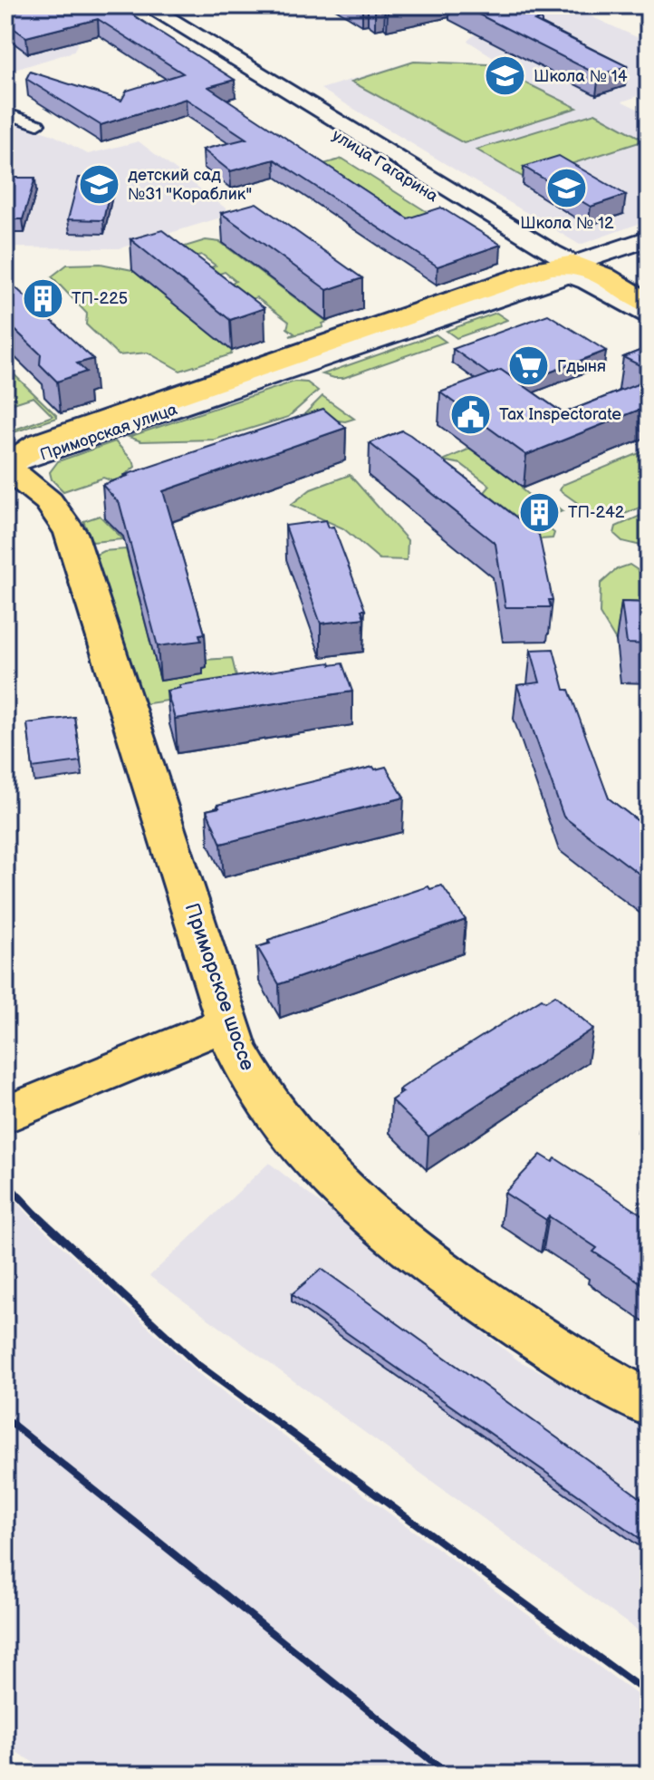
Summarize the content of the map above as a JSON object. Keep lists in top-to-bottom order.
{
  "streets": {
    "main road": ["улица Гагарина", "Приморская улица", "Приморское шоссе"]
  },
  "crossings": [
    ["улица Гагарина", "Приморская улица"],
    ["Приморская улица", "Приморское шоссе"]
  ],
  "places": {
    "school or university": ["Школа № 14", "детский сад №31 \"Кораблик\"", "Школа № 12"],
    "building": ["ТП-225", "ТП-242"],
    "supermarket": ["Гдыня"],
    "public building": ["Tax Inspectorate"]
  }
}
